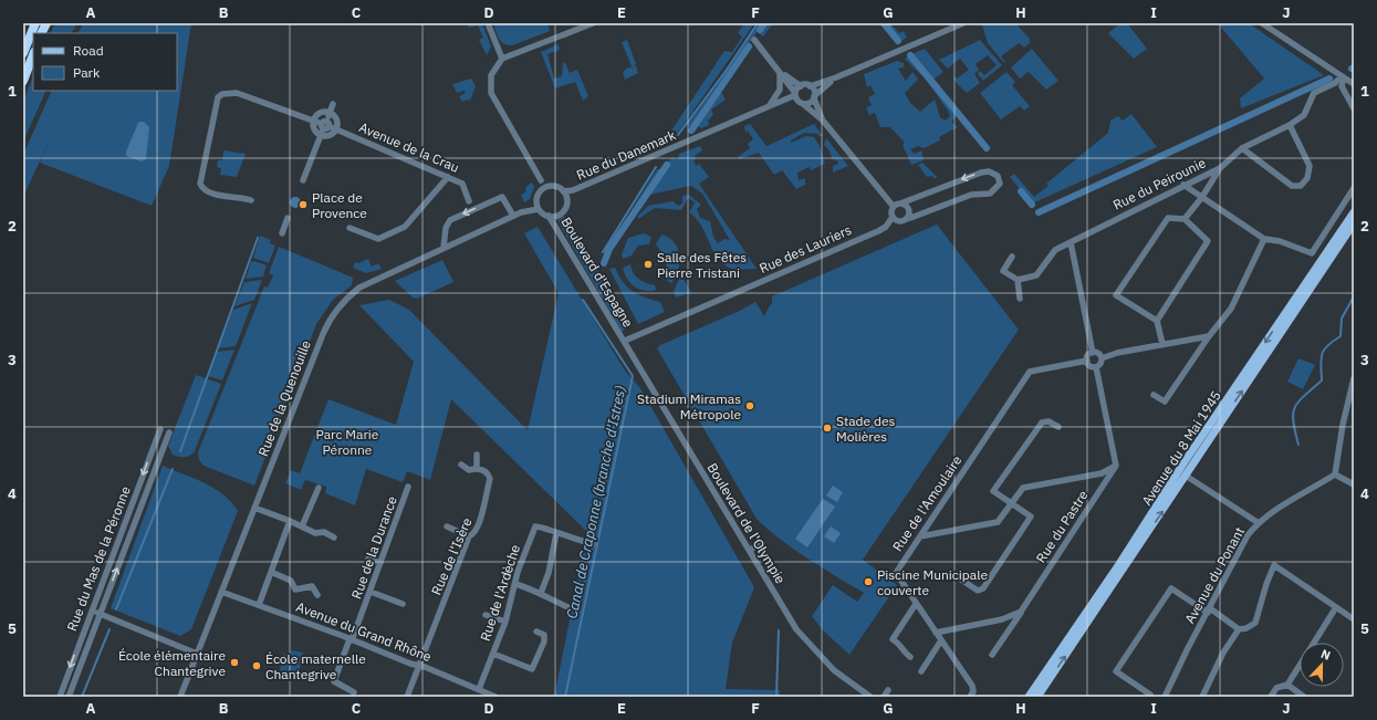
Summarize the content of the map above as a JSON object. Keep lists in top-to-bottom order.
{
  "streets": {
    "main road": ["Avenue du 8 Mai 1945"],
    "street": [
      "Avenue de la Crau",
      "Rue du Danemark",
      "Rue du Peirounie",
      "Rue des Lauriers",
      "Boulevard d'Espagne",
      "Rue de la Quenouille",
      "Rue de l'Amoulaire",
      "Boulevard de l'Olympie",
      "Rue du Pastre",
      "Rue de la Durance",
      "Rue de l'Isère",
      "Rue du Mas de la Péronne",
      "Avenue du Ponant",
      "Rue de l'Ardèche",
      "Avenue du Grand Rhône"
    ]
  },
  "crossings": [
    ["Rue du Danemark", "Boulevard d'Espagne"],
    ["Rue du Danemark", "Rue de la Quenouille"],
    ["Rue des Lauriers", "Boulevard d'Espagne"],
    ["Rue des Lauriers", "Boulevard de l'Olympie"],
    ["Boulevard d'Espagne", "Rue de la Quenouille"],
    ["Boulevard d'Espagne", "Boulevard de l'Olympie"],
    ["Rue de la Quenouille", "Avenue du Grand Rhône"],
    ["Rue de la Durance", "Avenue du Grand Rhône"],
    ["Rue de l'Isère", "Avenue du Grand Rhône"],
    ["Rue de l'Ardèche", "Avenue du Grand Rhône"]
  ],
  "water": ["Canal de Craponne (branche d'Istres)"],
  "parks": ["Parc Marie Péronne"],
  "places": [
    "Place de Provence",
    "Salle des Fêtes Pierre Tristani",
    "Stadium Miramas Métropole",
    "Stade des Molières",
    "Piscine Municipale couverte",
    "École élémentaire Chantegrive",
    "École maternelle Chantegrive"
  ],
  "legend": ["Road", "Park"],
  "north": "top",
  "grid": {
    "columns": [
      "A",
      "B",
      "C",
      "D",
      "E",
      "F",
      "G",
      "H",
      "I",
      "J"
    ],
    "rows": [
      "1",
      "2",
      "3",
      "4",
      "5"
    ]
  }
}
